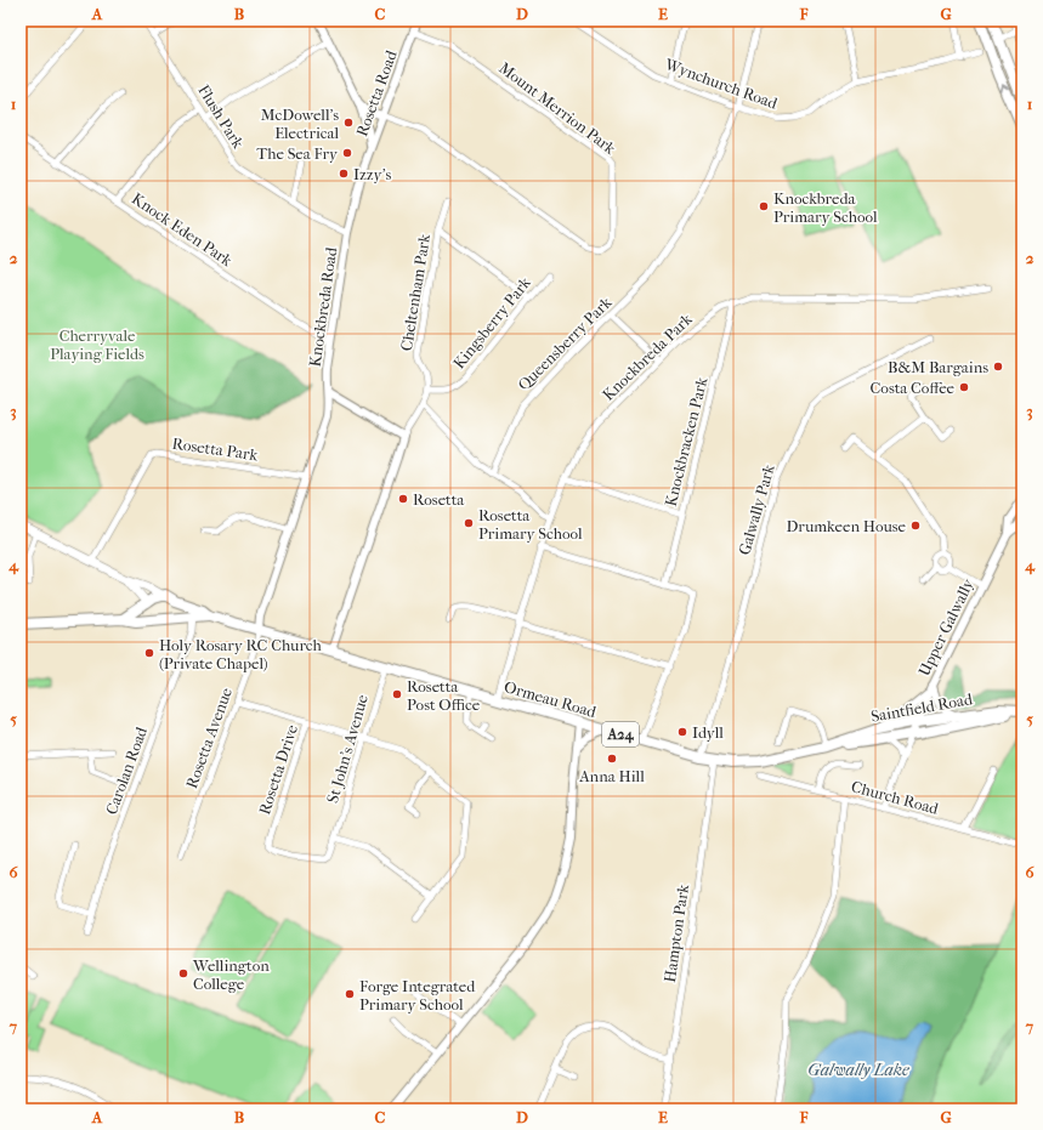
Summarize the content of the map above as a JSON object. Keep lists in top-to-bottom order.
{
  "streets": {
    "main road": ["Ormeau Road", "Saintfield Road", "A24"],
    "street": [
      "Wynchurch Road",
      "Rosetta Road",
      "Mount Merrion Park",
      "Flush Park",
      "Knock Eden Park",
      "Cheltenham Park",
      "Knockbreda Road",
      "Kingsberry Park",
      "Queensberry Park",
      "Knockbreda Park",
      "Knockbracken Park",
      "Rosetta Park",
      "Galwally Park",
      "Upper Galwally",
      "Rosetta Avenue",
      "St John's Avenue",
      "Rosetta Drive",
      "Carolan Road",
      "Church Road",
      "Hampton Park"
    ]
  },
  "crossings": [
    ["Wynchurch Road", "Queensberry Park"],
    ["Rosetta Road", "Mount Merrion Park"],
    ["Rosetta Road", "Knockbreda Road"],
    ["Flush Park", "Knockbreda Road"],
    ["Knock Eden Park", "Knockbreda Road"],
    ["Cheltenham Park", "Kingsberry Park"],
    ["Knockbreda Park", "Knockbracken Park"],
    ["Knockbreda Park", "Ormeau Road"],
    ["Galwally Park", "Ormeau Road"],
    ["Upper Galwally", "Saintfield Road"],
    ["Ormeau Road", "Saintfield Road"],
    ["Ormeau Road", "Rosetta Avenue"],
    ["Ormeau Road", "St John's Avenue"],
    ["Ormeau Road", "Carolan Road"],
    ["Ormeau Road", "Hampton Park"],
    ["St John's Avenue", "Rosetta Drive"]
  ],
  "water": ["Galwally Lake"],
  "parks": ["Cherryvale Playing Fields"],
  "places": [
    "McDowell's Electrical",
    "The Sea Fry",
    "Izzy's",
    "Knockbreda Primary School",
    "B&M Bargains",
    "Costa Coffee",
    "Rosetta",
    "Rosetta Primary School",
    "Drumkeen House",
    "Holy Rosary RC Church (Private Chapel)",
    "Rosetta Post Office",
    "Idyll",
    "Anna Hill",
    "Wellington College",
    "Forge Integrated Primary School"
  ],
  "grid": {
    "columns": [
      "A",
      "B",
      "C",
      "D",
      "E",
      "F",
      "G"
    ],
    "rows": [
      "1",
      "2",
      "3",
      "4",
      "5",
      "6",
      "7"
    ]
  }
}
